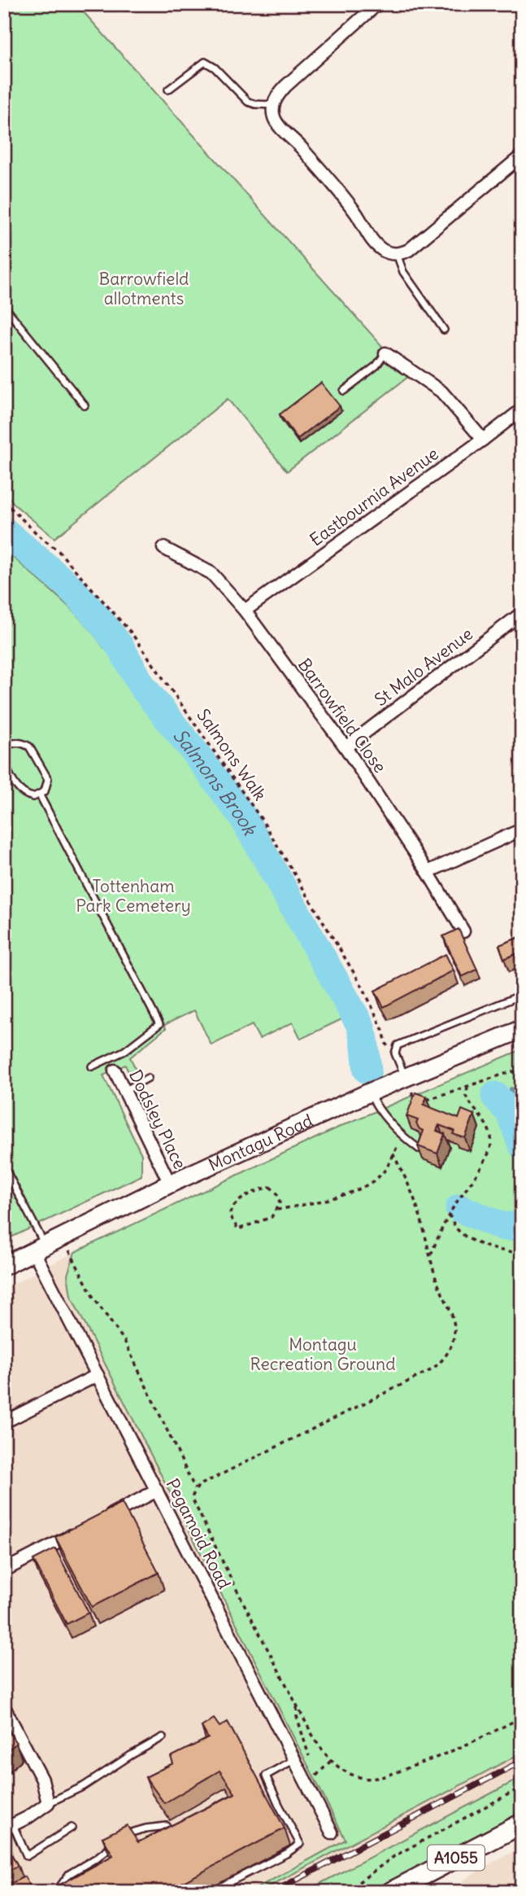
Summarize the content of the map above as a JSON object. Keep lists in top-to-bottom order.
{
  "streets": {
    "main road": ["Montagu Road", "A1055"],
    "street": [
      "Eastbournia Avenue",
      "St Malo Avenue",
      "Barrowfield Close",
      "Dodsley Place",
      "Pegamoid Road"
    ],
    "path": ["Salmons Walk"]
  },
  "crossings": [
    ["Eastbournia Avenue", "Barrowfield Close"],
    ["St Malo Avenue", "Barrowfield Close"],
    ["Dodsley Place", "Montagu Road"],
    ["Montagu Road", "Pegamoid Road"]
  ],
  "water": ["Salmons Brook"],
  "parks": ["Barrowfield allotments", "Tottenham Park Cemetery", "Montagu Recreation Ground"]
}
